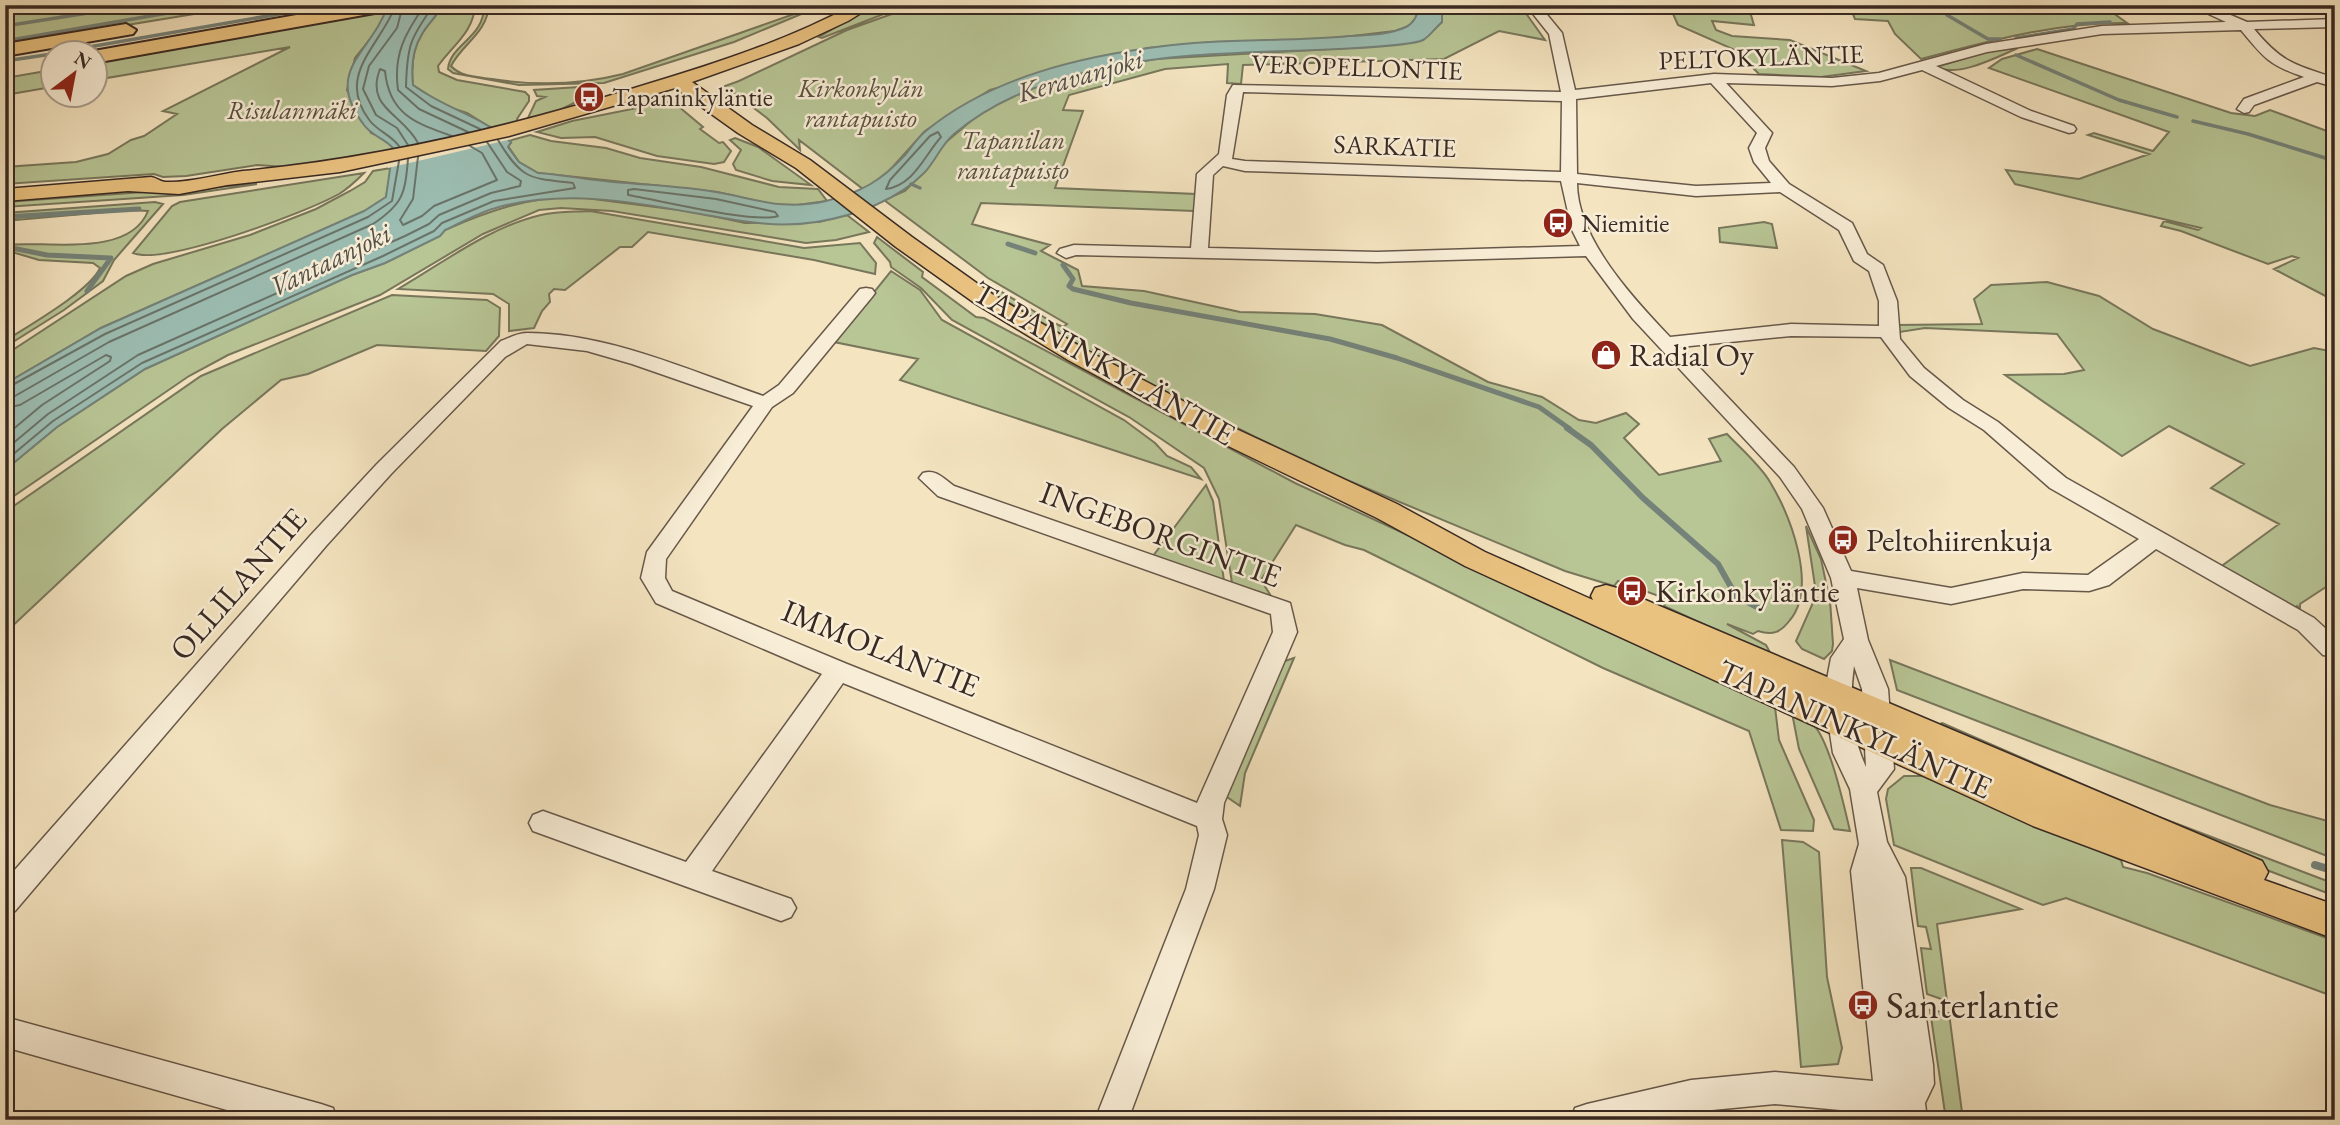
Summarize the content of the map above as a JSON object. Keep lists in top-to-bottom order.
{
  "streets": {
    "main road": ["TAPANINKYLÄNTIE"],
    "street": [
      "PELTOKYLÄNTIE",
      "VEROPELLONTIE",
      "SARKATIE",
      "INGEBORGINTIE",
      "OLLILANTIE",
      "IMMOLANTIE"
    ]
  },
  "crossings": [
    ["PELTOKYLÄNTIE", "VEROPELLONTIE"],
    ["VEROPELLONTIE", "SARKATIE"],
    ["INGEBORGINTIE", "IMMOLANTIE"],
    ["OLLILANTIE", "IMMOLANTIE"]
  ],
  "water": ["Keravanjoki", "Vantaanjoki"],
  "parks": ["Kirkonkylän rantapuisto", "Risulanmäki", "Tapanilan rantapuisto"],
  "places": {
    "bus stop": [
      "Tapaninkyläntie",
      "Niemitie",
      "Peltohiirenkuja",
      "Kirkonkyläntie",
      "Santerlantie"
    ],
    "shop": ["Radial Oy"]
  },
  "north": "top right"
}
